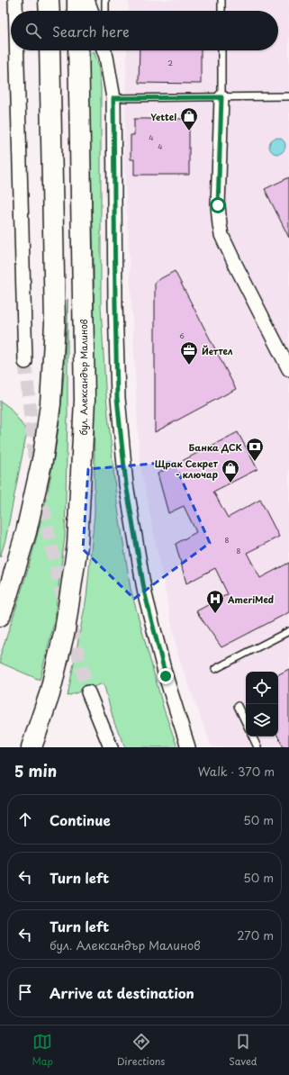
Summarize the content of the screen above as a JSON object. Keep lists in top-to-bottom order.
{
  "streets": {
    "main road": ["бул. Александър Малинов"]
  },
  "places": {
    "shop": ["Yettel", "Щрак Секрет - ключар"],
    "office": ["Йеттел"],
    "bank": ["Банка ДСК"],
    "hospital": ["AmeriMed"]
  },
  "house_numbers": [
    "2",
    "4",
    "4",
    "6",
    "8",
    "8"
  ],
  "page": {
    "search": "Search here",
    "heading": ["5 min", "Walk · 370 m"],
    "list": [
      ["Continue", "50 m"],
      ["Turn left", "50 m"],
      ["Turn left", "бул. Александър Малинов", "270 m"],
      "Arrive at destination"
    ],
    "nav": ["Map", "Directions", "Saved"]
  }
}
